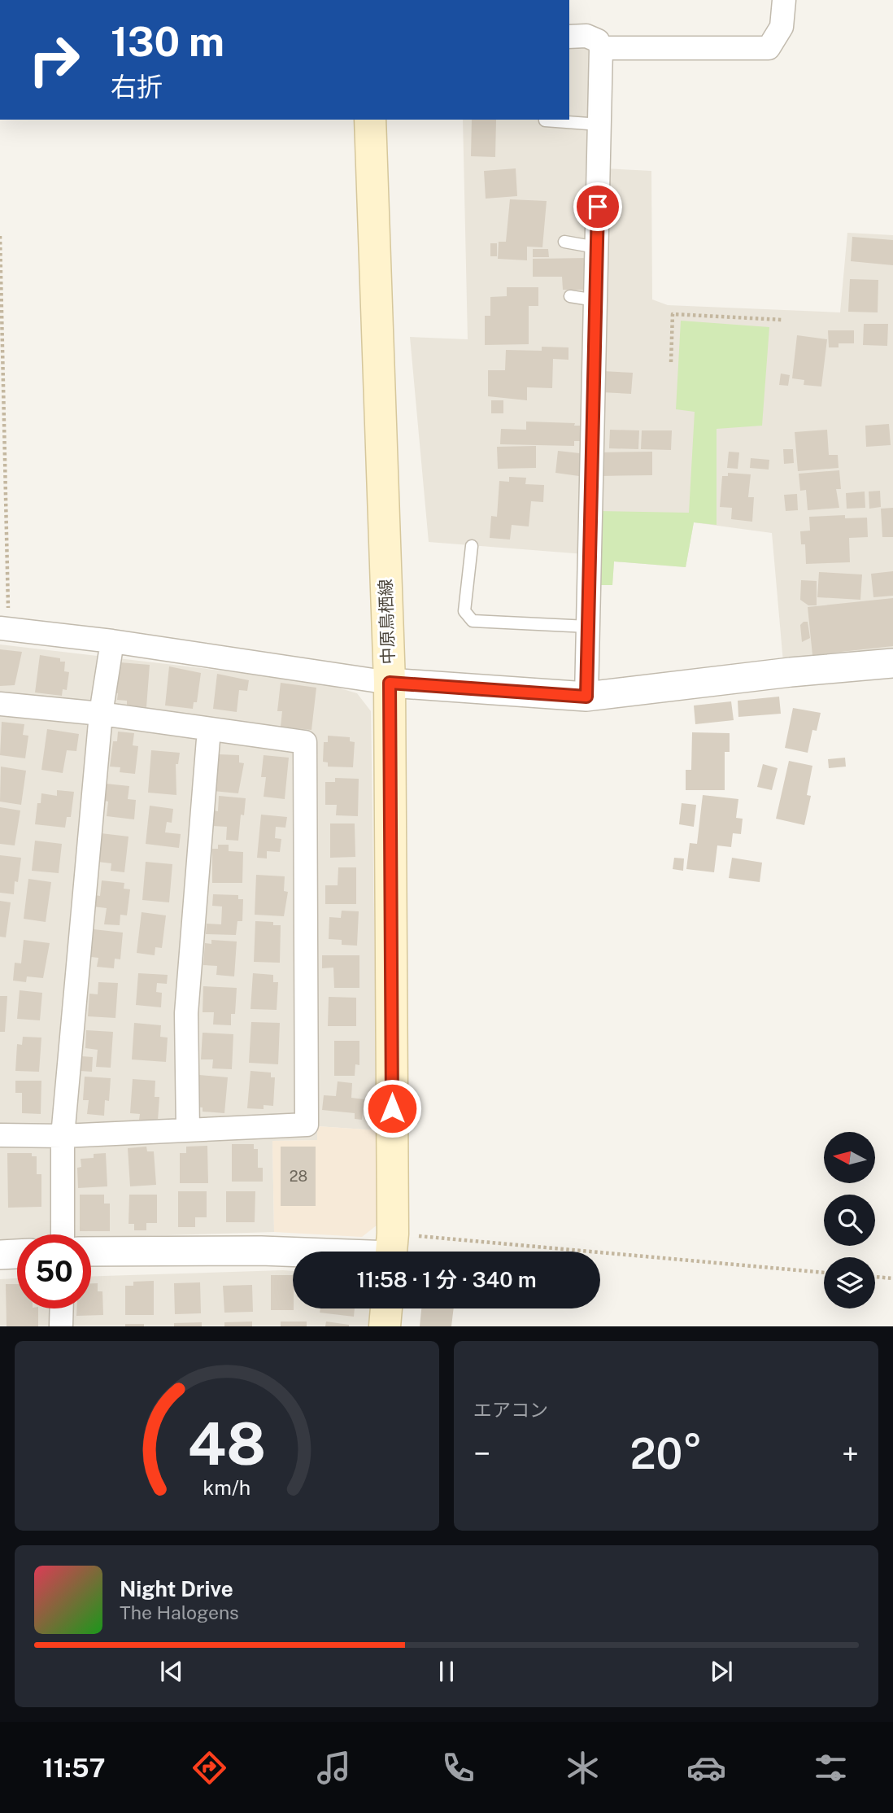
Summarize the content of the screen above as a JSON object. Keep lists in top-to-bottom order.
{
  "streets": {
    "main road": ["中原鳥栖線"]
  },
  "house_numbers": ["28"],
  "north": "left",
  "page": {
    "turn": ["130 m", "右折"],
    "limit": "50",
    "trip": "11:58 · 1 分 · 340 m",
    "tile": "エアコン",
    "heat": ["−", "20°", "+"],
    "song": ["Night Drive", "The Halogens"],
    "tabs": "11:57",
    "gauge": ["48", "km/h"]
  }
}
